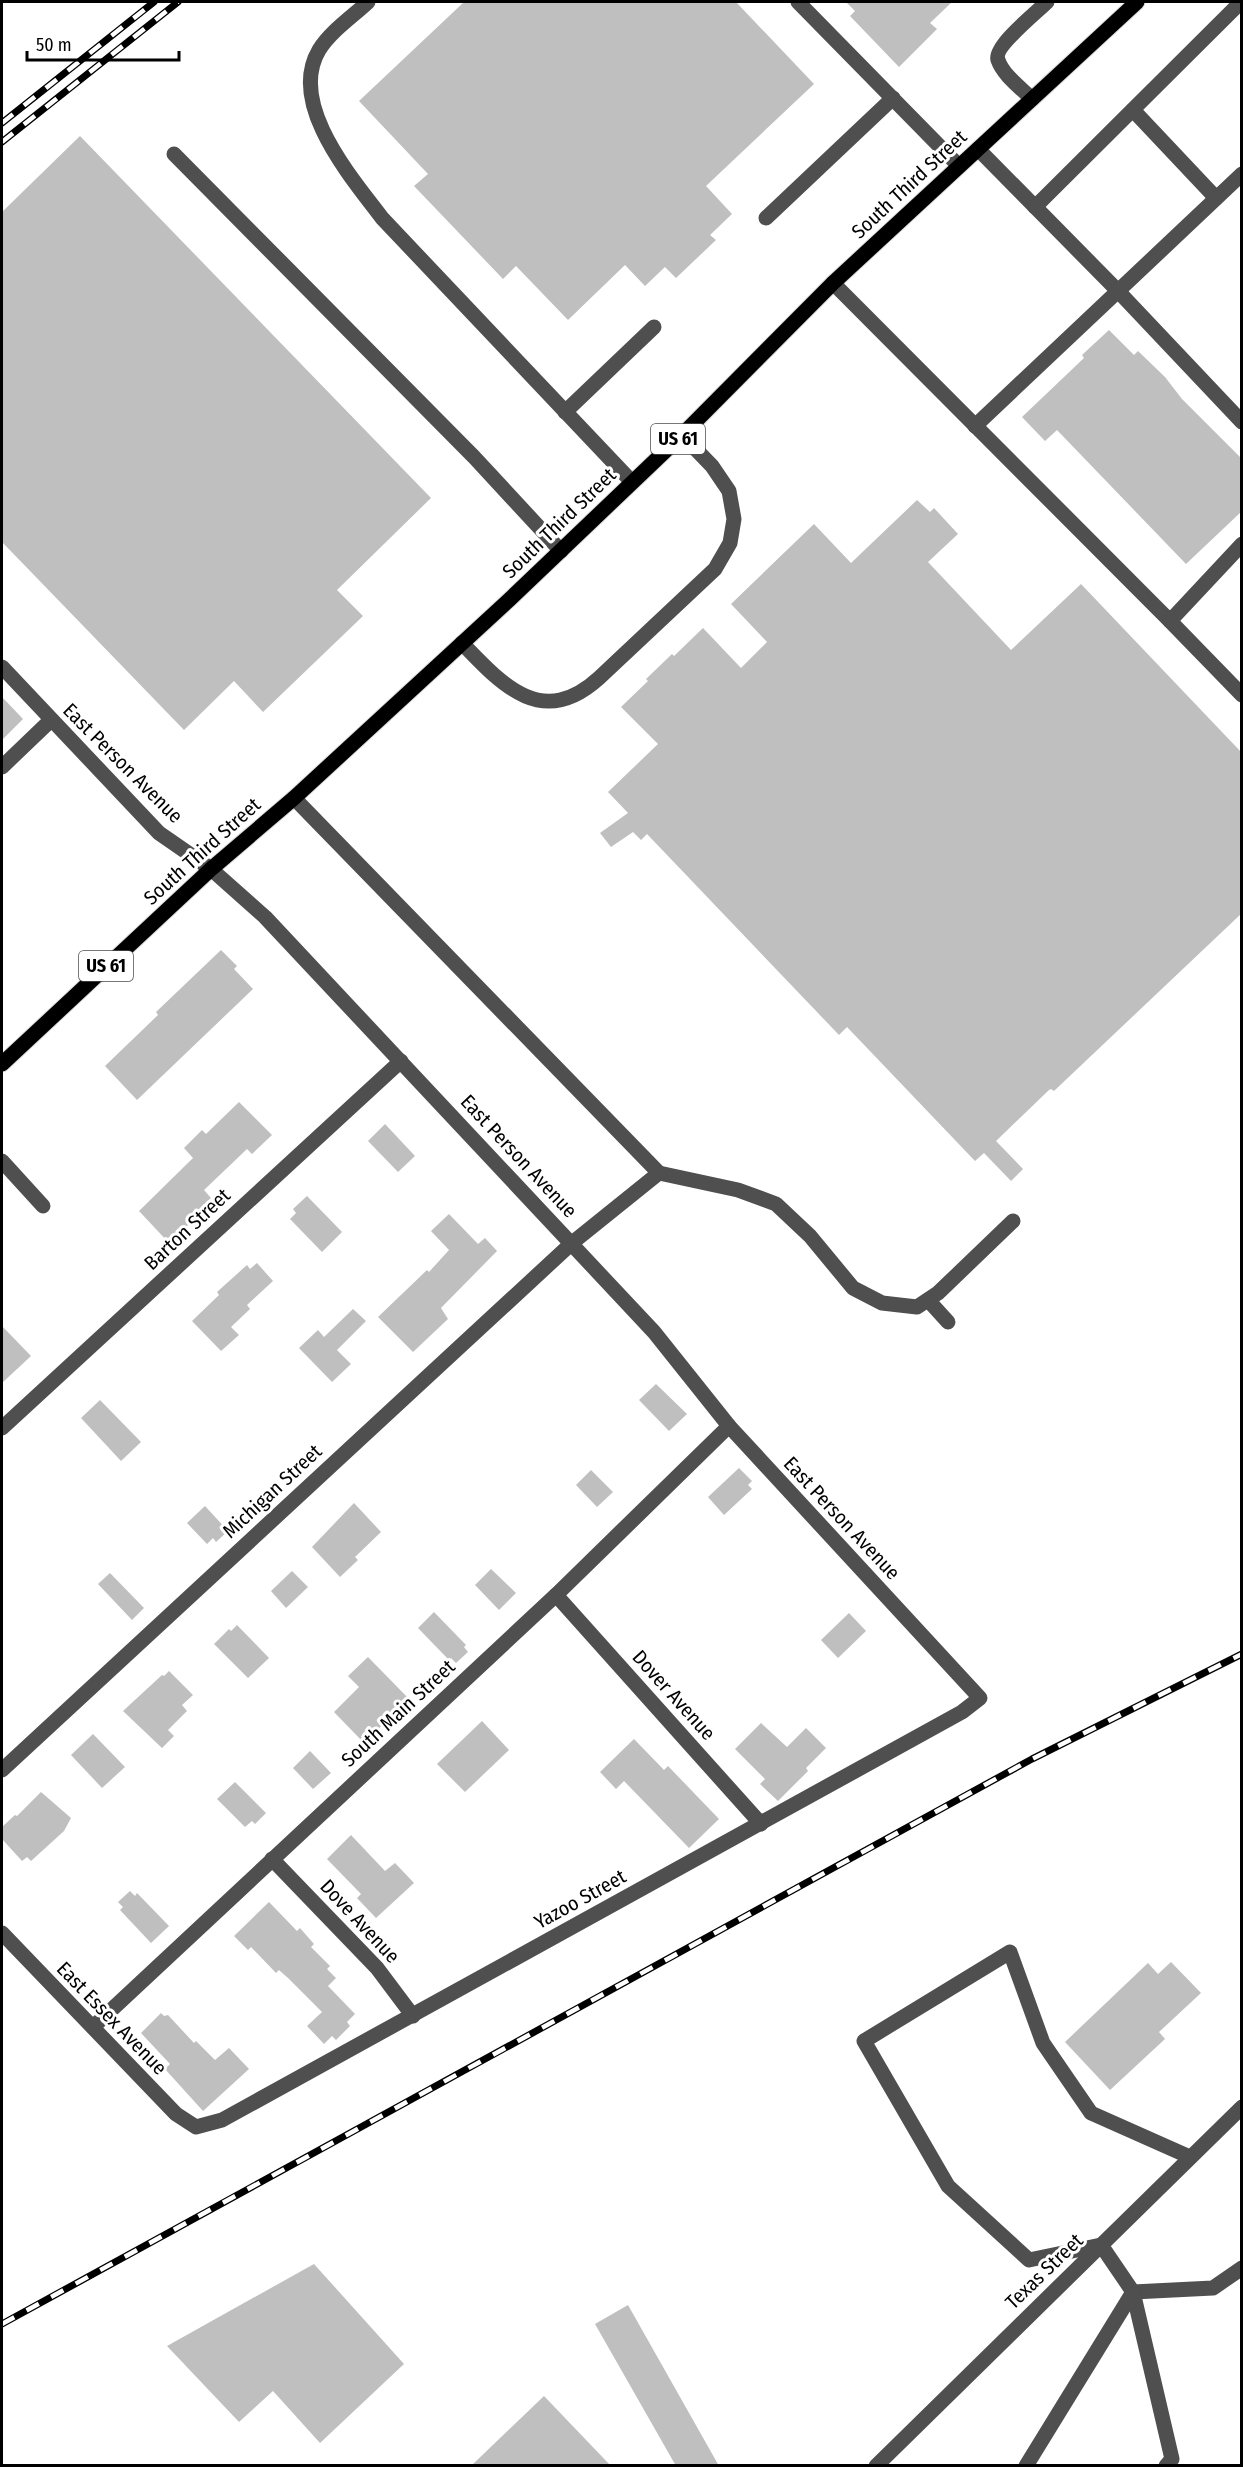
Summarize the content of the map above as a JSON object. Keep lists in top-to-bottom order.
{
  "streets": {
    "main road": ["South Third Street", "US 61"],
    "street": [
      "East Person Avenue",
      "Barton Street",
      "Michigan Street",
      "Dover Avenue",
      "South Main Street",
      "Yazoo Street",
      "Dove Avenue",
      "East Essex Avenue",
      "Texas Street"
    ]
  },
  "crossings": [
    ["South Third Street", "East Person Avenue"],
    ["East Person Avenue", "Barton Street"],
    ["East Person Avenue", "Michigan Street"],
    ["East Person Avenue", "South Main Street"],
    ["East Person Avenue", "Yazoo Street"],
    ["Dover Avenue", "South Main Street"],
    ["Dover Avenue", "Yazoo Street"],
    ["South Main Street", "Dove Avenue"],
    ["South Main Street", "East Essex Avenue"],
    ["Yazoo Street", "Dove Avenue"],
    ["Yazoo Street", "East Essex Avenue"]
  ],
  "scale_bar": "50 m"
}
